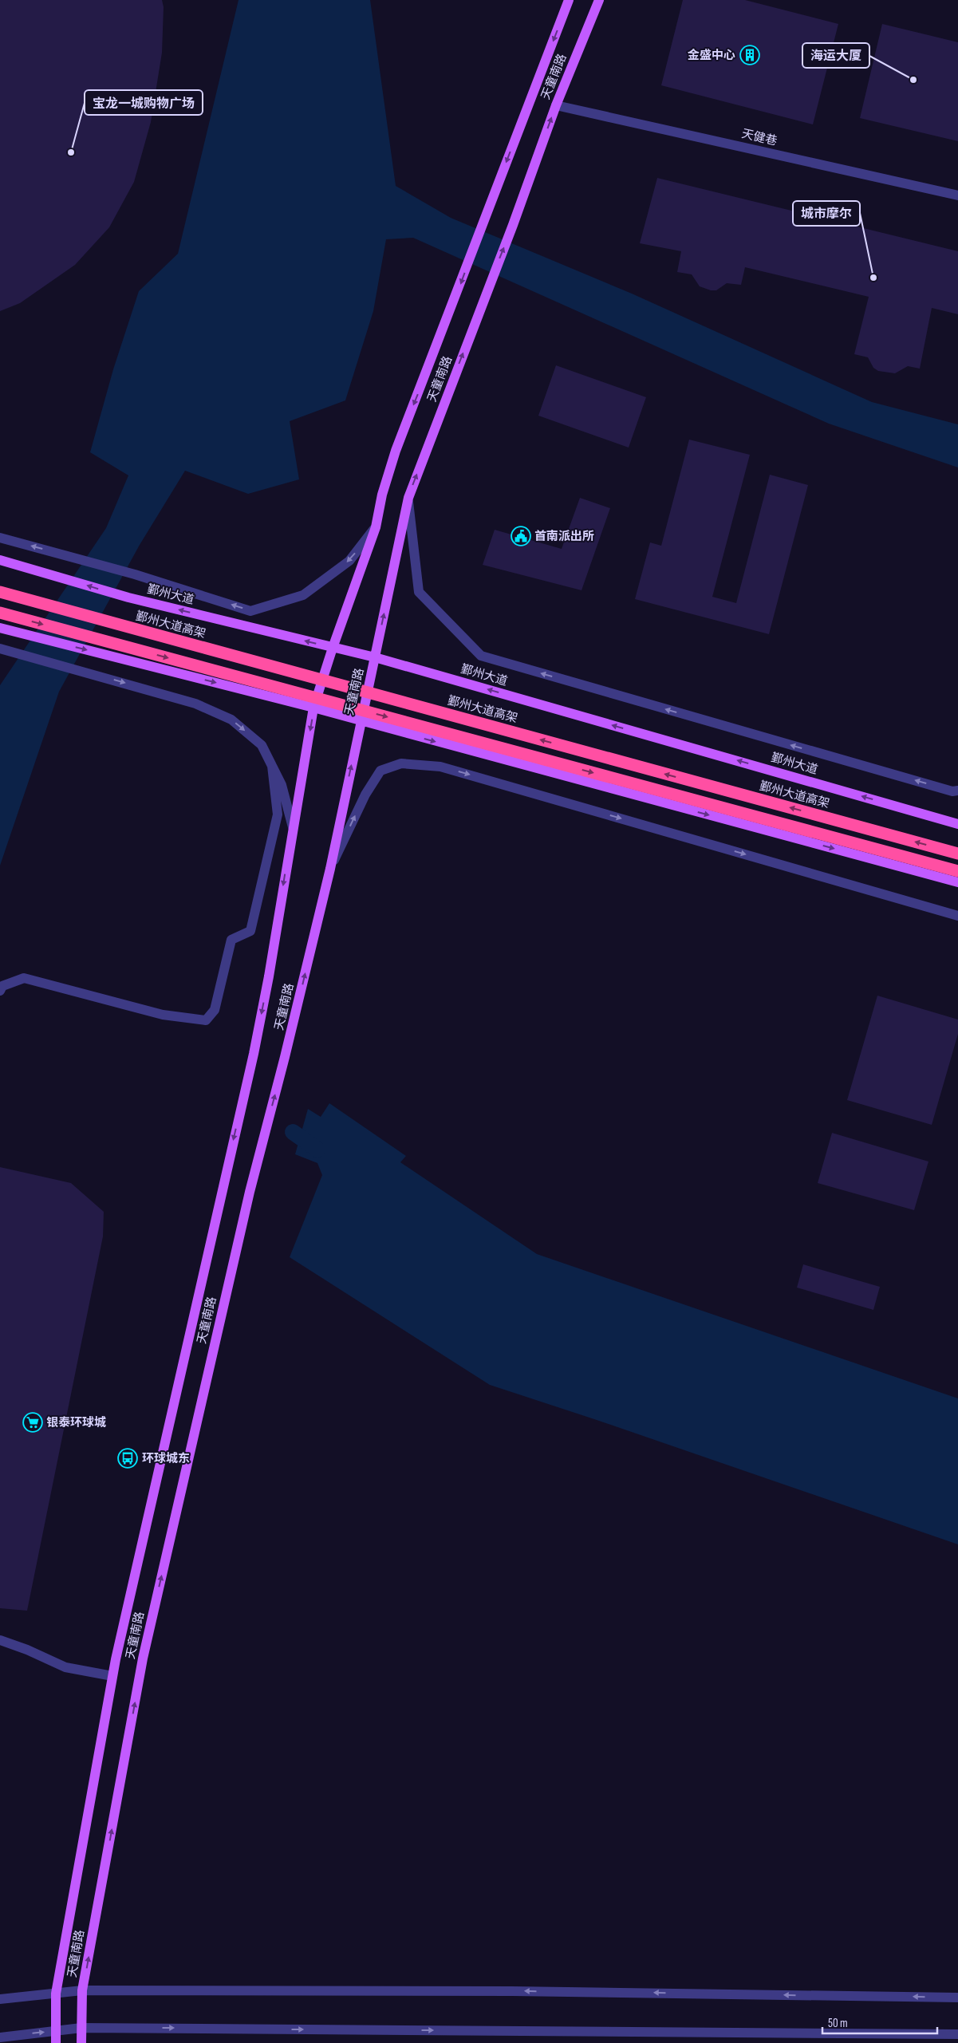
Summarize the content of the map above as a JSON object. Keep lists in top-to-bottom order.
{
  "streets": {
    "highway": ["鄞州大道高架"],
    "main road": ["天童南路", "鄞州大道"],
    "street": ["天健巷"]
  },
  "crossings": [
    ["天童南路", "天健巷"],
    ["天童南路", "鄞州大道"]
  ],
  "places": {
    "building": ["金盛中心"],
    "other": ["海运大厦", "宝龙一城购物广场", "城市摩尔"],
    "public building": ["首南派出所"],
    "supermarket": ["银泰环球城"],
    "bus stop": ["环球城东"]
  },
  "scale_bar": "50 m"
}
